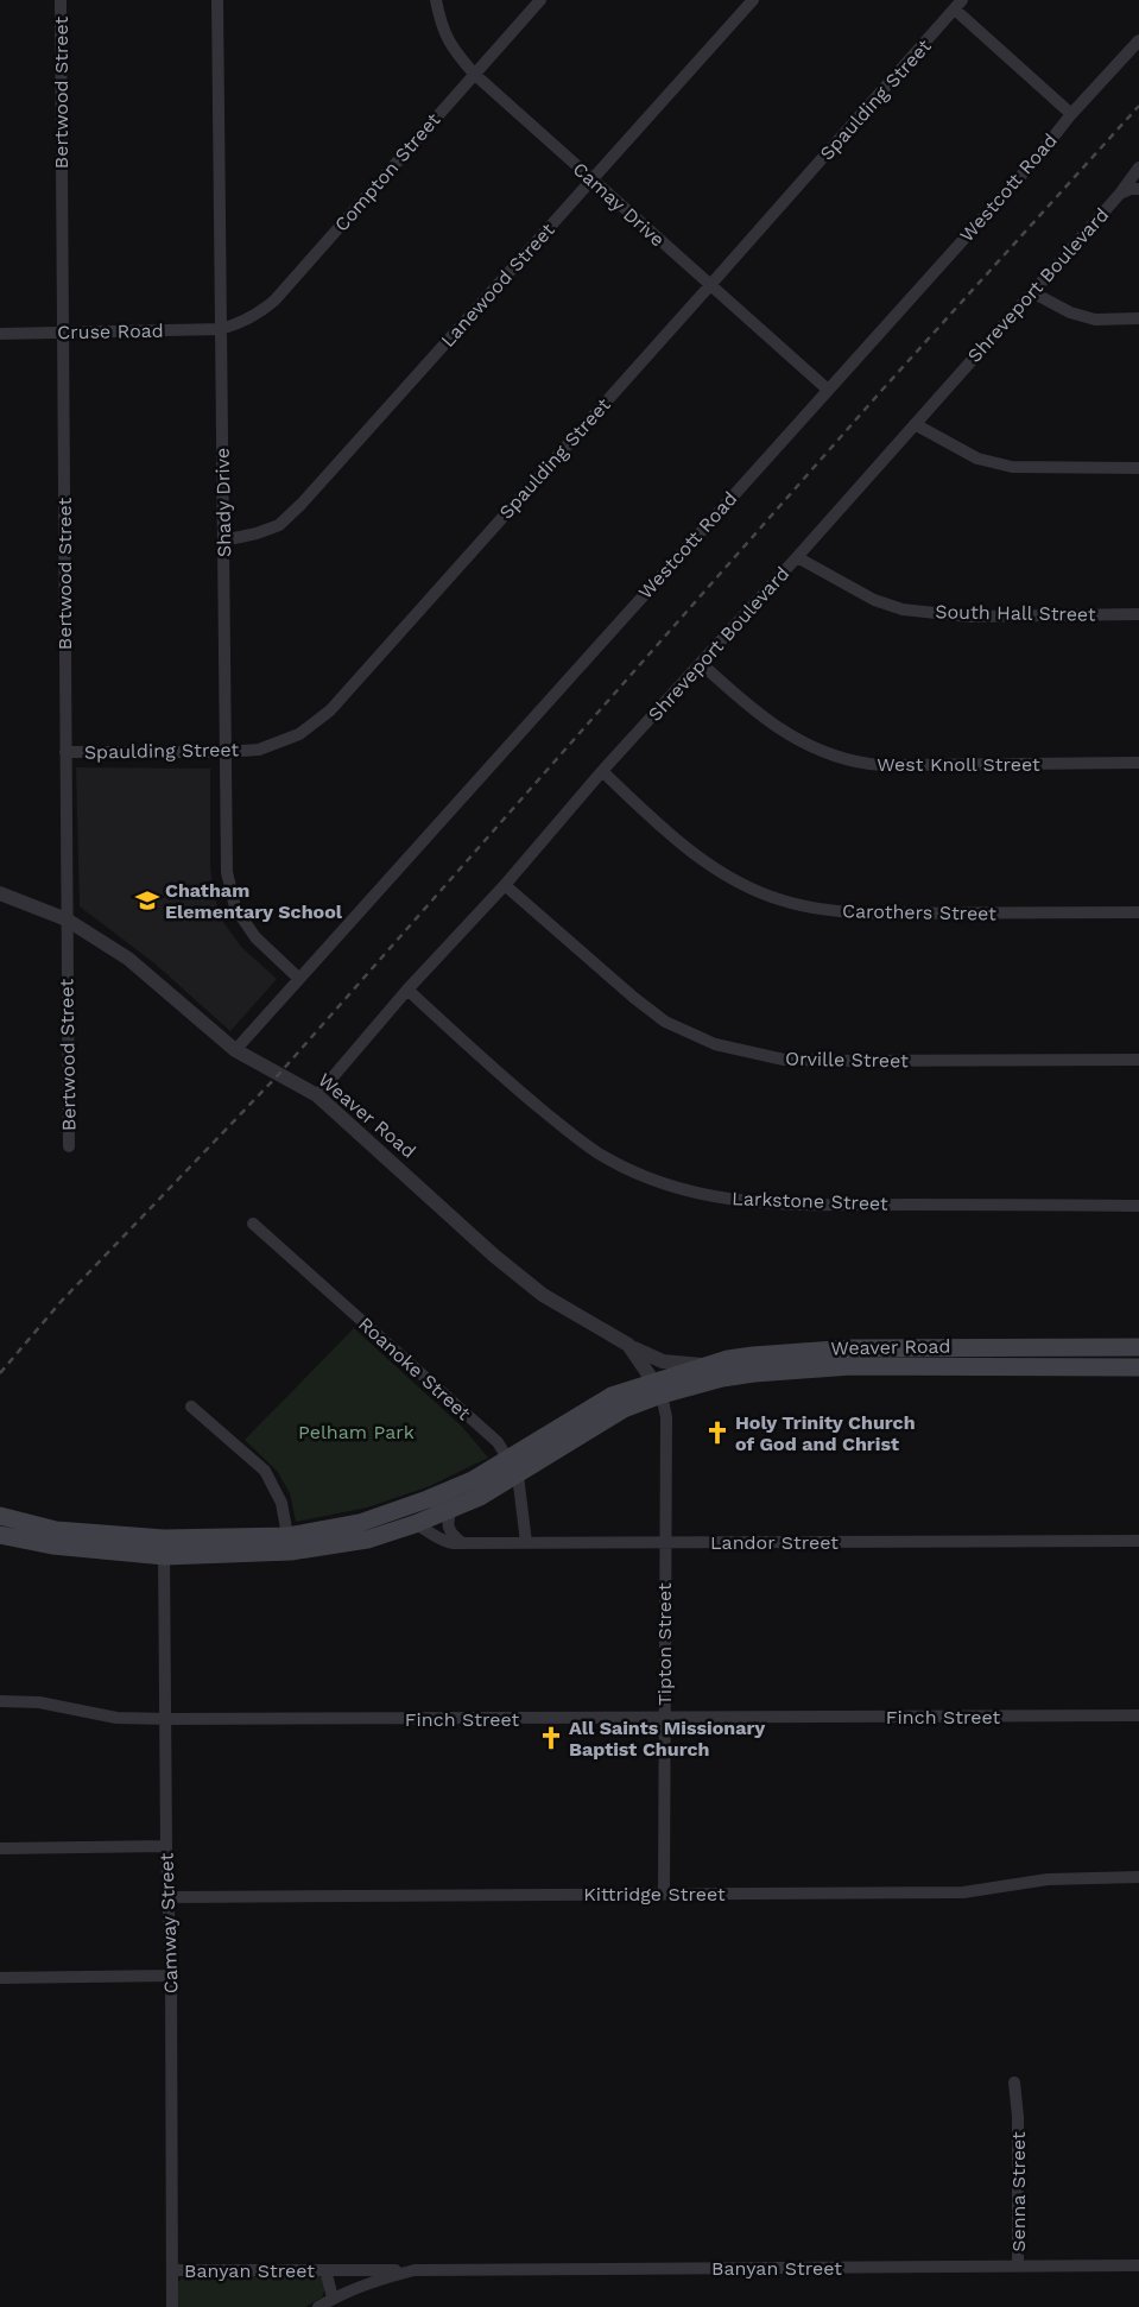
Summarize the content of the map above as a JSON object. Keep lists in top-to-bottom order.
{
  "streets": {
    "main road": ["Weaver Road"],
    "street": [
      "Bertwood Street",
      "Spaulding Street",
      "Compton Street",
      "Westcott Road",
      "Camay Drive",
      "Lanewood Street",
      "Shreveport Boulevard",
      "Cruse Road",
      "Shady Drive",
      "South Hall Street",
      "West Knoll Street",
      "Carothers Street",
      "Orville Street",
      "Larkstone Street",
      "Roanoke Street",
      "Landor Street",
      "Tipton Street",
      "Finch Street",
      "Kittridge Street",
      "Camway Street",
      "Senna Street",
      "Banyan Street"
    ]
  },
  "crossings": [
    ["Bertwood Street", "Spaulding Street"],
    ["Bertwood Street", "Cruse Road"],
    ["Bertwood Street", "Weaver Road"],
    ["Spaulding Street", "Camay Drive"],
    ["Spaulding Street", "Shady Drive"],
    ["Compton Street", "Camay Drive"],
    ["Compton Street", "Cruse Road"],
    ["Compton Street", "Shady Drive"],
    ["Westcott Road", "Camay Drive"],
    ["Westcott Road", "Shady Drive"],
    ["Westcott Road", "Weaver Road"],
    ["Camay Drive", "Lanewood Street"],
    ["Lanewood Street", "Shady Drive"],
    ["Shreveport Boulevard", "South Hall Street"],
    ["Shreveport Boulevard", "West Knoll Street"],
    ["Shreveport Boulevard", "Carothers Street"],
    ["Shreveport Boulevard", "Orville Street"],
    ["Shreveport Boulevard", "Weaver Road"],
    ["Shreveport Boulevard", "Larkstone Street"],
    ["Cruse Road", "Shady Drive"],
    ["Weaver Road", "Tipton Street"],
    ["Roanoke Street", "Landor Street"],
    ["Landor Street", "Tipton Street"],
    ["Tipton Street", "Finch Street"],
    ["Tipton Street", "Kittridge Street"],
    ["Finch Street", "Camway Street"],
    ["Kittridge Street", "Camway Street"],
    ["Camway Street", "Banyan Street"],
    ["Senna Street", "Banyan Street"]
  ],
  "parks": ["Pelham Park"],
  "places": {
    "school or university": ["Chatham Elementary School"],
    "church": ["Holy Trinity Church of God and Christ", "All Saints Missionary Baptist Church"]
  }
}
